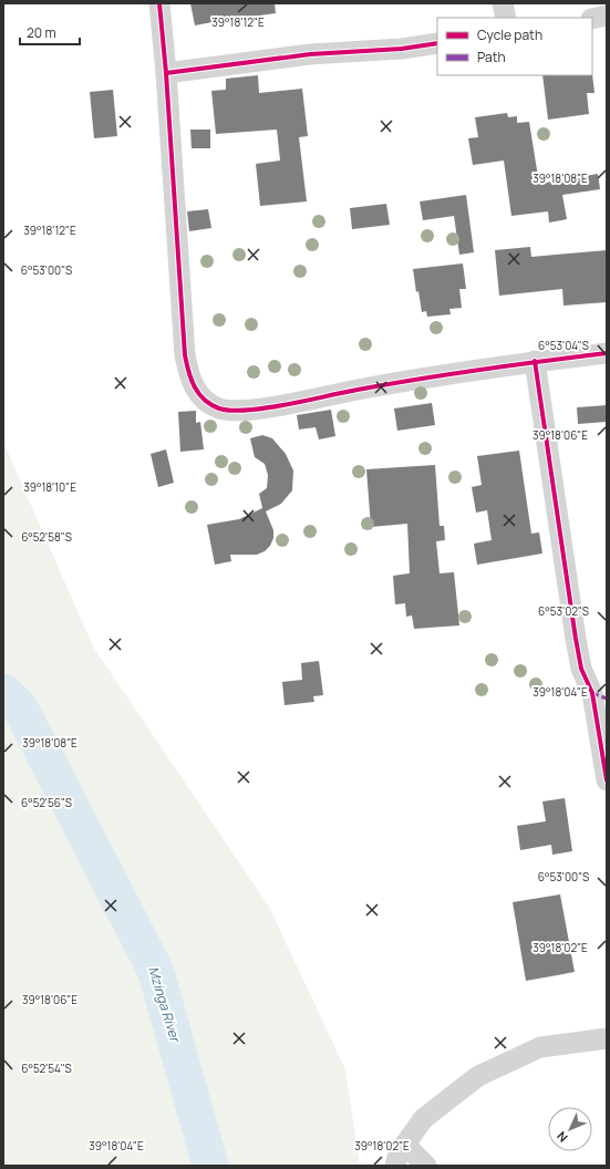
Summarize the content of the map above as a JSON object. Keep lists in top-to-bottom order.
{
  "water": ["Mzinga River"],
  "legend": ["Cycle path", "Path"],
  "scale_bar": "20 m",
  "north": "bottom left",
  "coordinates": [
    "39°18'12\"E",
    "39°18'08\"E",
    "6°53'00\"S",
    "6°53'04\"S",
    "39°18'06\"E",
    "39°18'10\"E",
    "6°52'58\"S",
    "6°53'02\"S",
    "39°18'04\"E",
    "6°52'56\"S",
    "39°18'02\"E",
    "6°52'54\"S"
  ]
}
